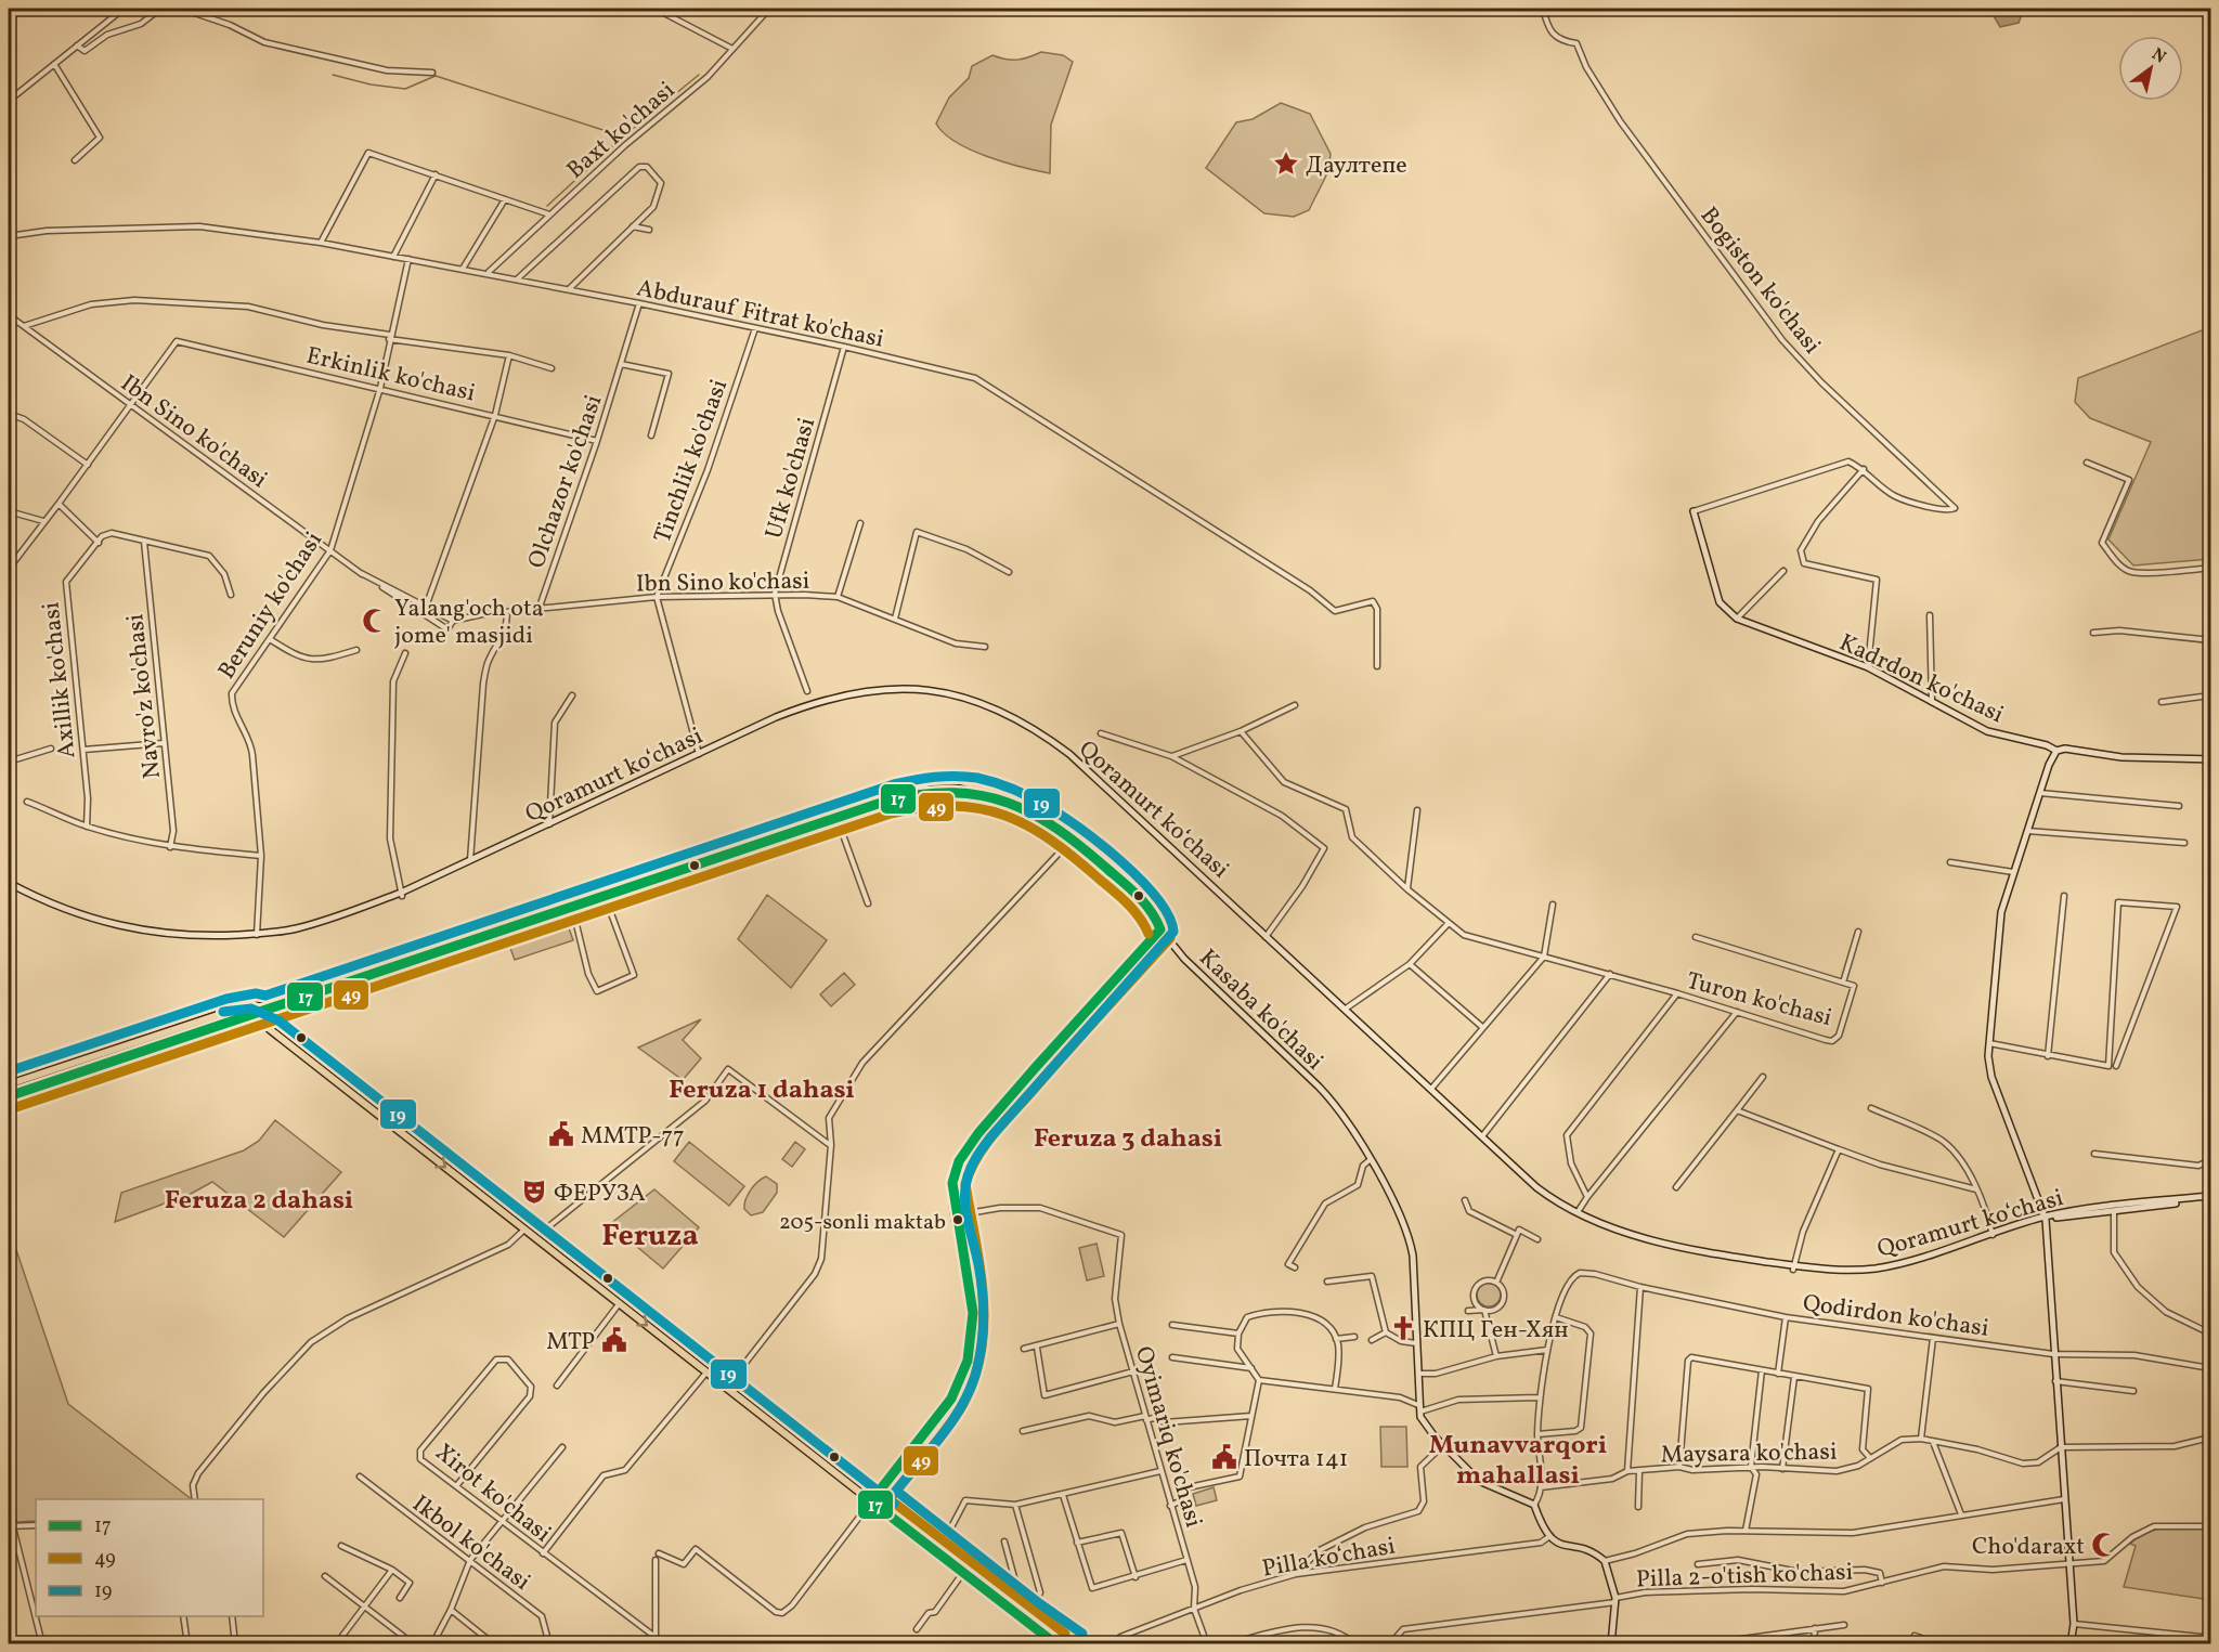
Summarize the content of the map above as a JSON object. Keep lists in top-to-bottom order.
{
  "streets": {
    "main road": ["Kadrdon ko'chasi", "Qoramurt koʻchasi", "Kasaba ko'chasi"],
    "street": [
      "Baxt ko'chasi",
      "Bogiston ko'chasi",
      "Abdurauf Fitrat ko'chasi",
      "Erkinlik ko'chasi",
      "Ibn Sino ko'chasi",
      "Tinchlik ko'chasi",
      "Ufk ko'chasi",
      "Olchazor ko'chasi",
      "Beruniy ko'chasi",
      "Axillik ko'chasi",
      "Navro'z ko'chasi",
      "Turon ko'chasi",
      "Qodirdon ko'chasi",
      "Oyimariq ko'chasi",
      "Maysara ko'chasi",
      "Xirot ko'chasi",
      "Ikbol ko'chasi",
      "Pilla ko‘chasi",
      "Pilla 2-o'tish ko'chasi"
    ]
  },
  "crossings": [
    ["Baxt ko'chasi", "Abdurauf Fitrat ko'chasi"],
    ["Abdurauf Fitrat ko'chasi", "Tinchlik ko'chasi"],
    ["Abdurauf Fitrat ko'chasi", "Ufk ko'chasi"],
    ["Abdurauf Fitrat ko'chasi", "Olchazor ko'chasi"],
    ["Abdurauf Fitrat ko'chasi", "Beruniy ko'chasi"],
    ["Erkinlik ko'chasi", "Ibn Sino ko'chasi"],
    ["Erkinlik ko'chasi", "Olchazor ko'chasi"],
    ["Erkinlik ko'chasi", "Beruniy ko'chasi"],
    ["Ibn Sino ko'chasi", "Tinchlik ko'chasi"],
    ["Ibn Sino ko'chasi", "Ufk ko'chasi"],
    ["Ibn Sino ko'chasi", "Olchazor ko'chasi"],
    ["Ibn Sino ko'chasi", "Beruniy ko'chasi"],
    ["Beruniy ko'chasi", "Qoramurt koʻchasi"],
    ["Oyimariq ko'chasi", "Pilla ko‘chasi"]
  ],
  "districts": [
    "Feruza 1 dahasi",
    "Feruza 3 dahasi",
    "Feruza 2 dahasi",
    "Feruza",
    "Munavvarqori mahallasi"
  ],
  "places": {
    "place": ["Даултепе"],
    "mosque": ["Yalang'och ota jome' masjidi", "Cho'daraxt"],
    "public building": ["MMTP-77", "MTP", "Почта 141"],
    "theatre": ["ФЕРУЗА"],
    "other": ["205-sonli maktab"],
    "church": ["КПЦ Ген-Хян"]
  },
  "lines": ["transit line 19", "transit line 17", "transit line 49"],
  "legend": ["17", "49", "19"],
  "north": "top right"
}
